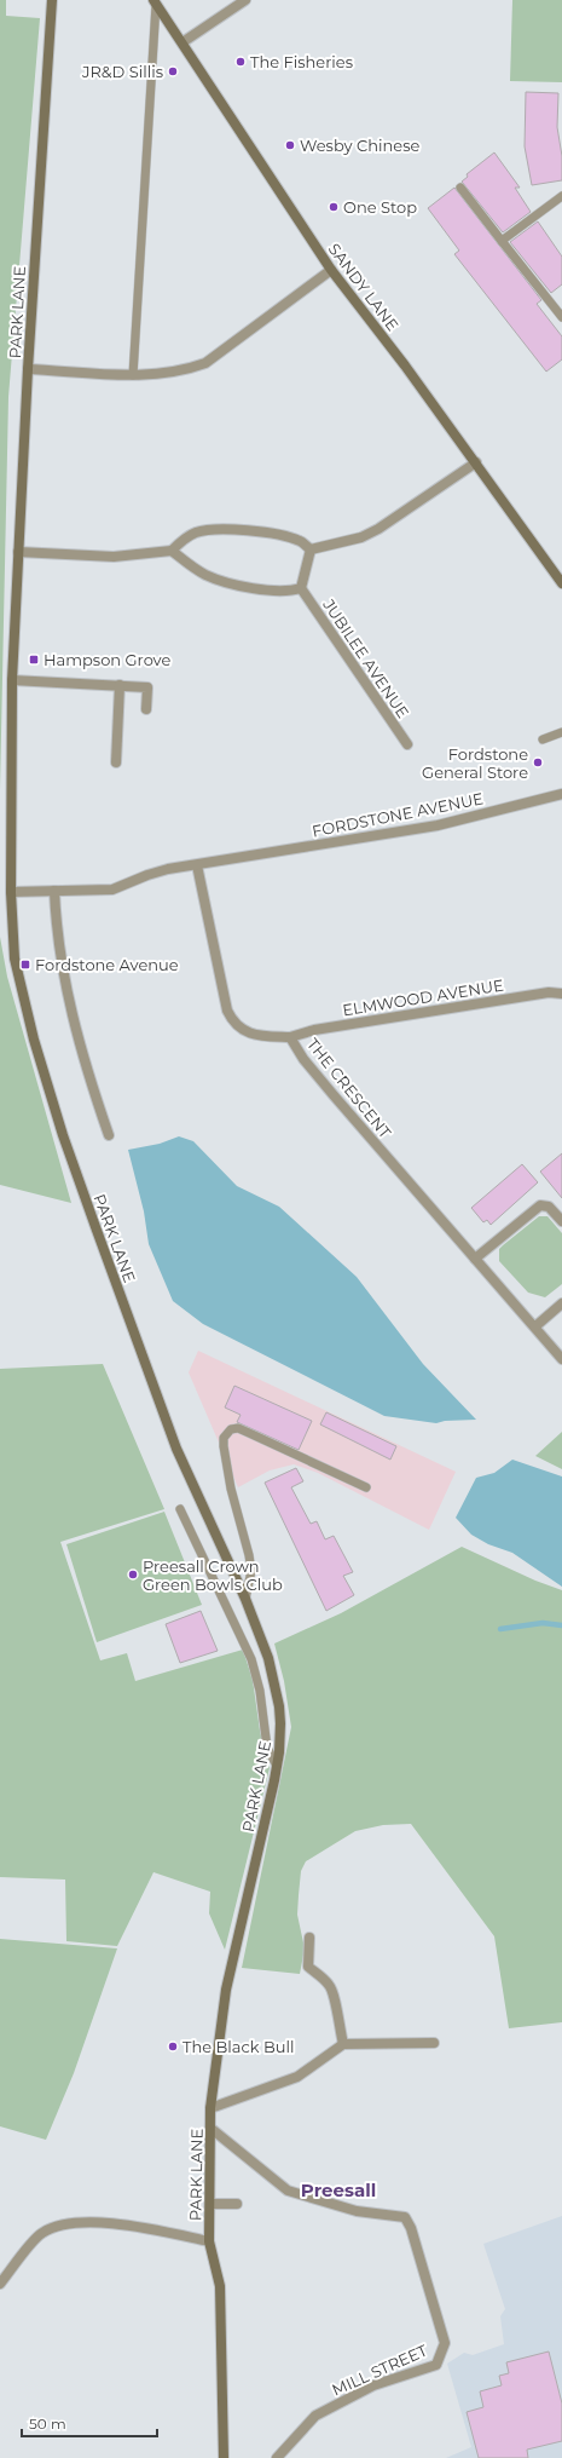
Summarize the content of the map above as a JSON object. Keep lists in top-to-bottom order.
{
  "streets": {
    "main road": ["SANDY LANE", "PARK LANE"],
    "street": [
      "JUBILEE AVENUE",
      "FORDSTONE AVENUE",
      "ELMWOOD AVENUE",
      "THE CRESCENT",
      "MILL STREET"
    ]
  },
  "crossings": [
    ["PARK LANE", "FORDSTONE AVENUE"],
    ["PARK LANE", "MILL STREET"],
    ["FORDSTONE AVENUE", "THE CRESCENT"],
    ["ELMWOOD AVENUE", "THE CRESCENT"]
  ],
  "districts": ["Preesall"],
  "places": {
    "other": [
      "The Fisheries",
      "JR&D Sillis",
      "Wesby Chinese",
      "One Stop",
      "Fordstone General Store",
      "Preesall Crown Green Bowls Club",
      "The Black Bull"
    ],
    "transit": ["Hampson Grove", "Fordstone Avenue"]
  },
  "scale_bar": "50 m"
}
